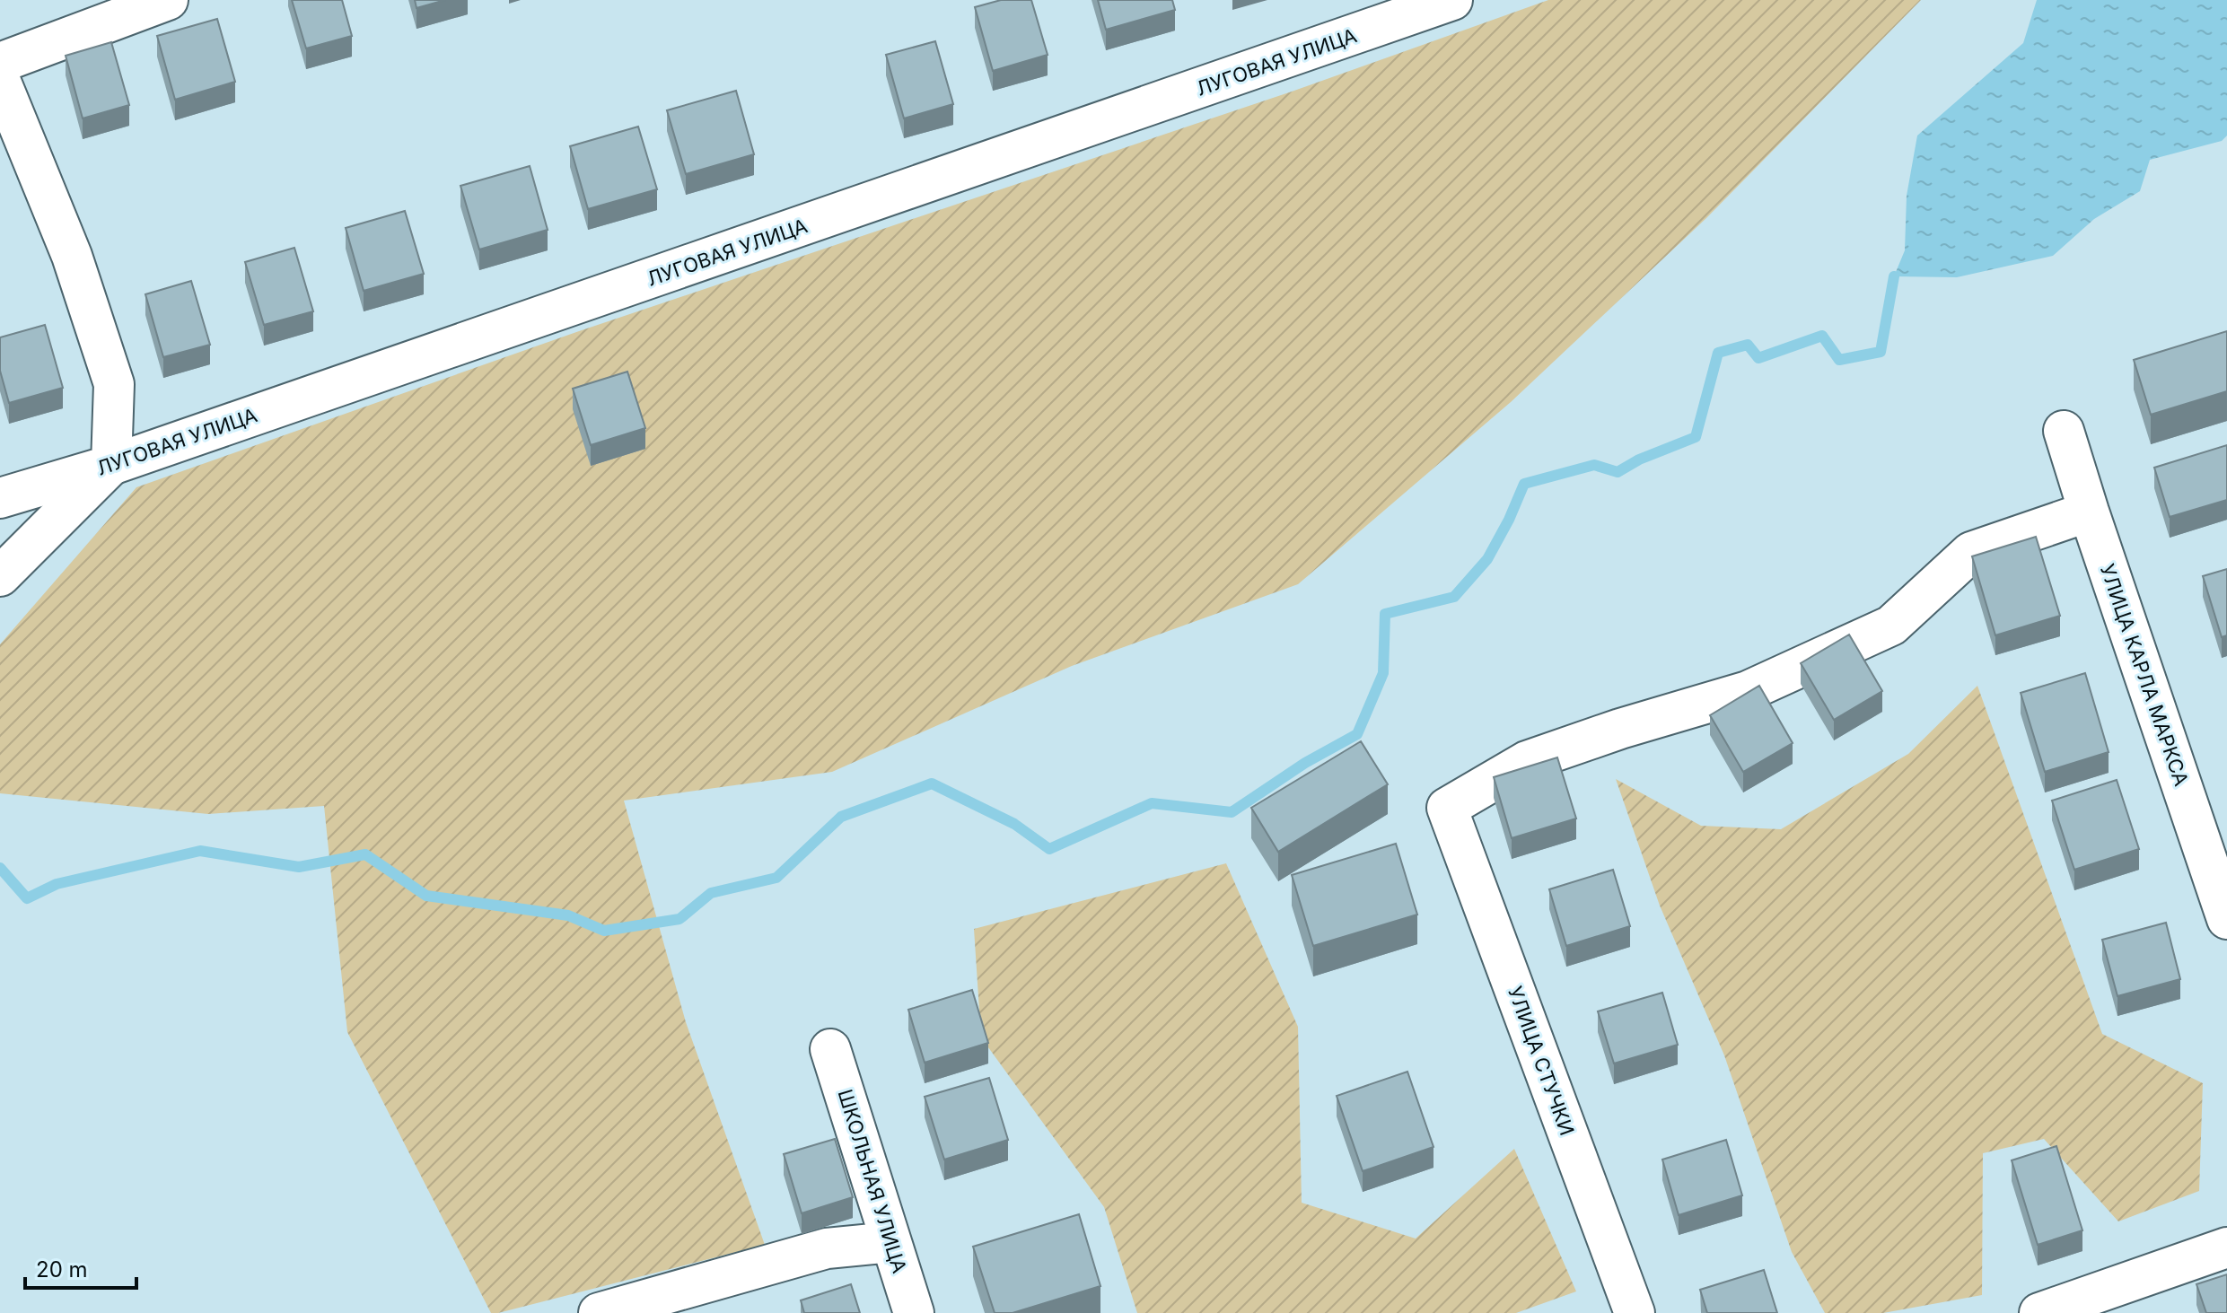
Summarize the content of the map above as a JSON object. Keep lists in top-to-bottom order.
{
  "streets": {
    "street": [
      "ЛУГОВАЯ УЛИЦА",
      "УЛИЦА КАРЛА МАРКСА",
      "УЛИЦА СТУЧКИ",
      "ШКОЛЬНАЯ УЛИЦА"
    ]
  },
  "crossings": [
    ["УЛИЦА КАРЛА МАРКСА", "УЛИЦА СТУЧКИ"]
  ],
  "scale_bar": "20 m"
}
